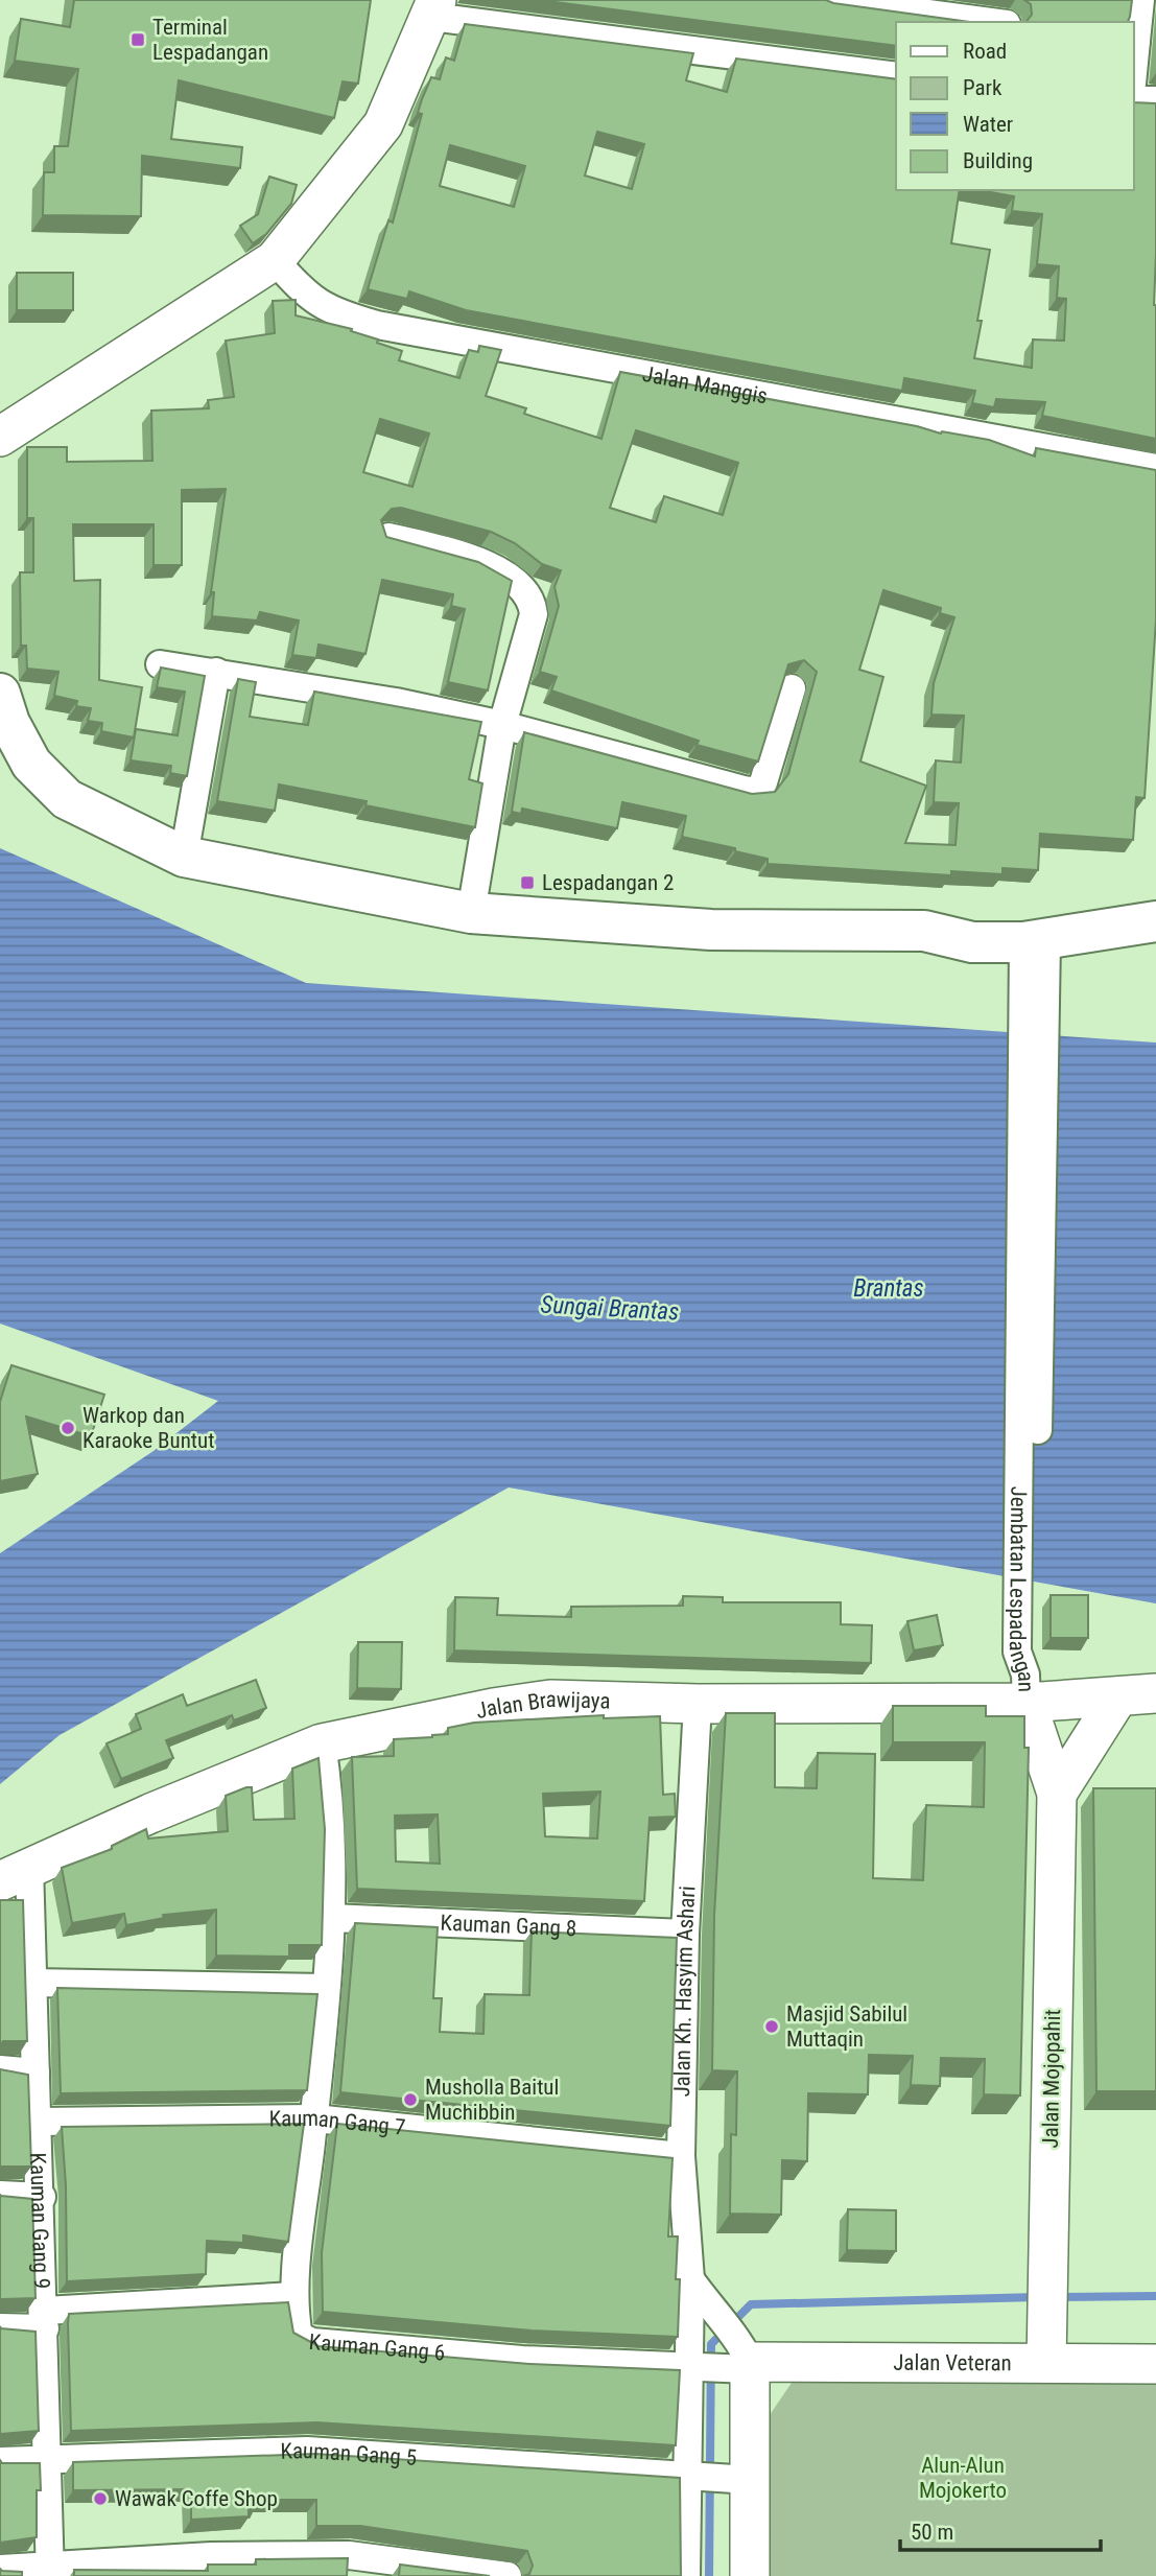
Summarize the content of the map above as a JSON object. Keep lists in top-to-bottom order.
{
  "streets": {
    "main road": ["Jalan Brawijaya", "Jalan Mojopahit", "Jalan Veteran"],
    "street": [
      "Jalan Manggis",
      "Jembatan Lespadangan",
      "Kauman Gang 8",
      "Jalan Kh. Hasyim Ashari",
      "Kauman Gang 7",
      "Kauman Gang 9",
      "Kauman Gang 6",
      "Kauman Gang 5"
    ]
  },
  "crossings": [
    ["Jembatan Lespadangan", "Jalan Brawijaya"],
    ["Jembatan Lespadangan", "Jalan Mojopahit"],
    ["Jalan Brawijaya", "Jalan Kh. Hasyim Ashari"],
    ["Jalan Brawijaya", "Jalan Mojopahit"],
    ["Jalan Brawijaya", "Kauman Gang 9"],
    ["Kauman Gang 8", "Jalan Kh. Hasyim Ashari"],
    ["Jalan Kh. Hasyim Ashari", "Kauman Gang 7"],
    ["Jalan Kh. Hasyim Ashari", "Kauman Gang 6"],
    ["Jalan Kh. Hasyim Ashari", "Jalan Veteran"],
    ["Jalan Kh. Hasyim Ashari", "Kauman Gang 5"],
    ["Jalan Mojopahit", "Jalan Veteran"],
    ["Kauman Gang 7", "Kauman Gang 9"],
    ["Kauman Gang 9", "Kauman Gang 5"],
    ["Kauman Gang 6", "Jalan Veteran"]
  ],
  "water": ["Brantas", "Sungai Brantas"],
  "parks": ["Alun-Alun Mojokerto"],
  "places": {
    "transit": ["Terminal Lespadangan", "Lespadangan 2"],
    "other": [
      "Warkop dan Karaoke Buntut",
      "Masjid Sabilul Muttaqin",
      "Musholla Baitul Muchibbin",
      "Wawak Coffe Shop"
    ]
  },
  "legend": [
    "Road",
    "Park",
    "Water",
    "Building"
  ],
  "scale_bar": "50 m"
}
